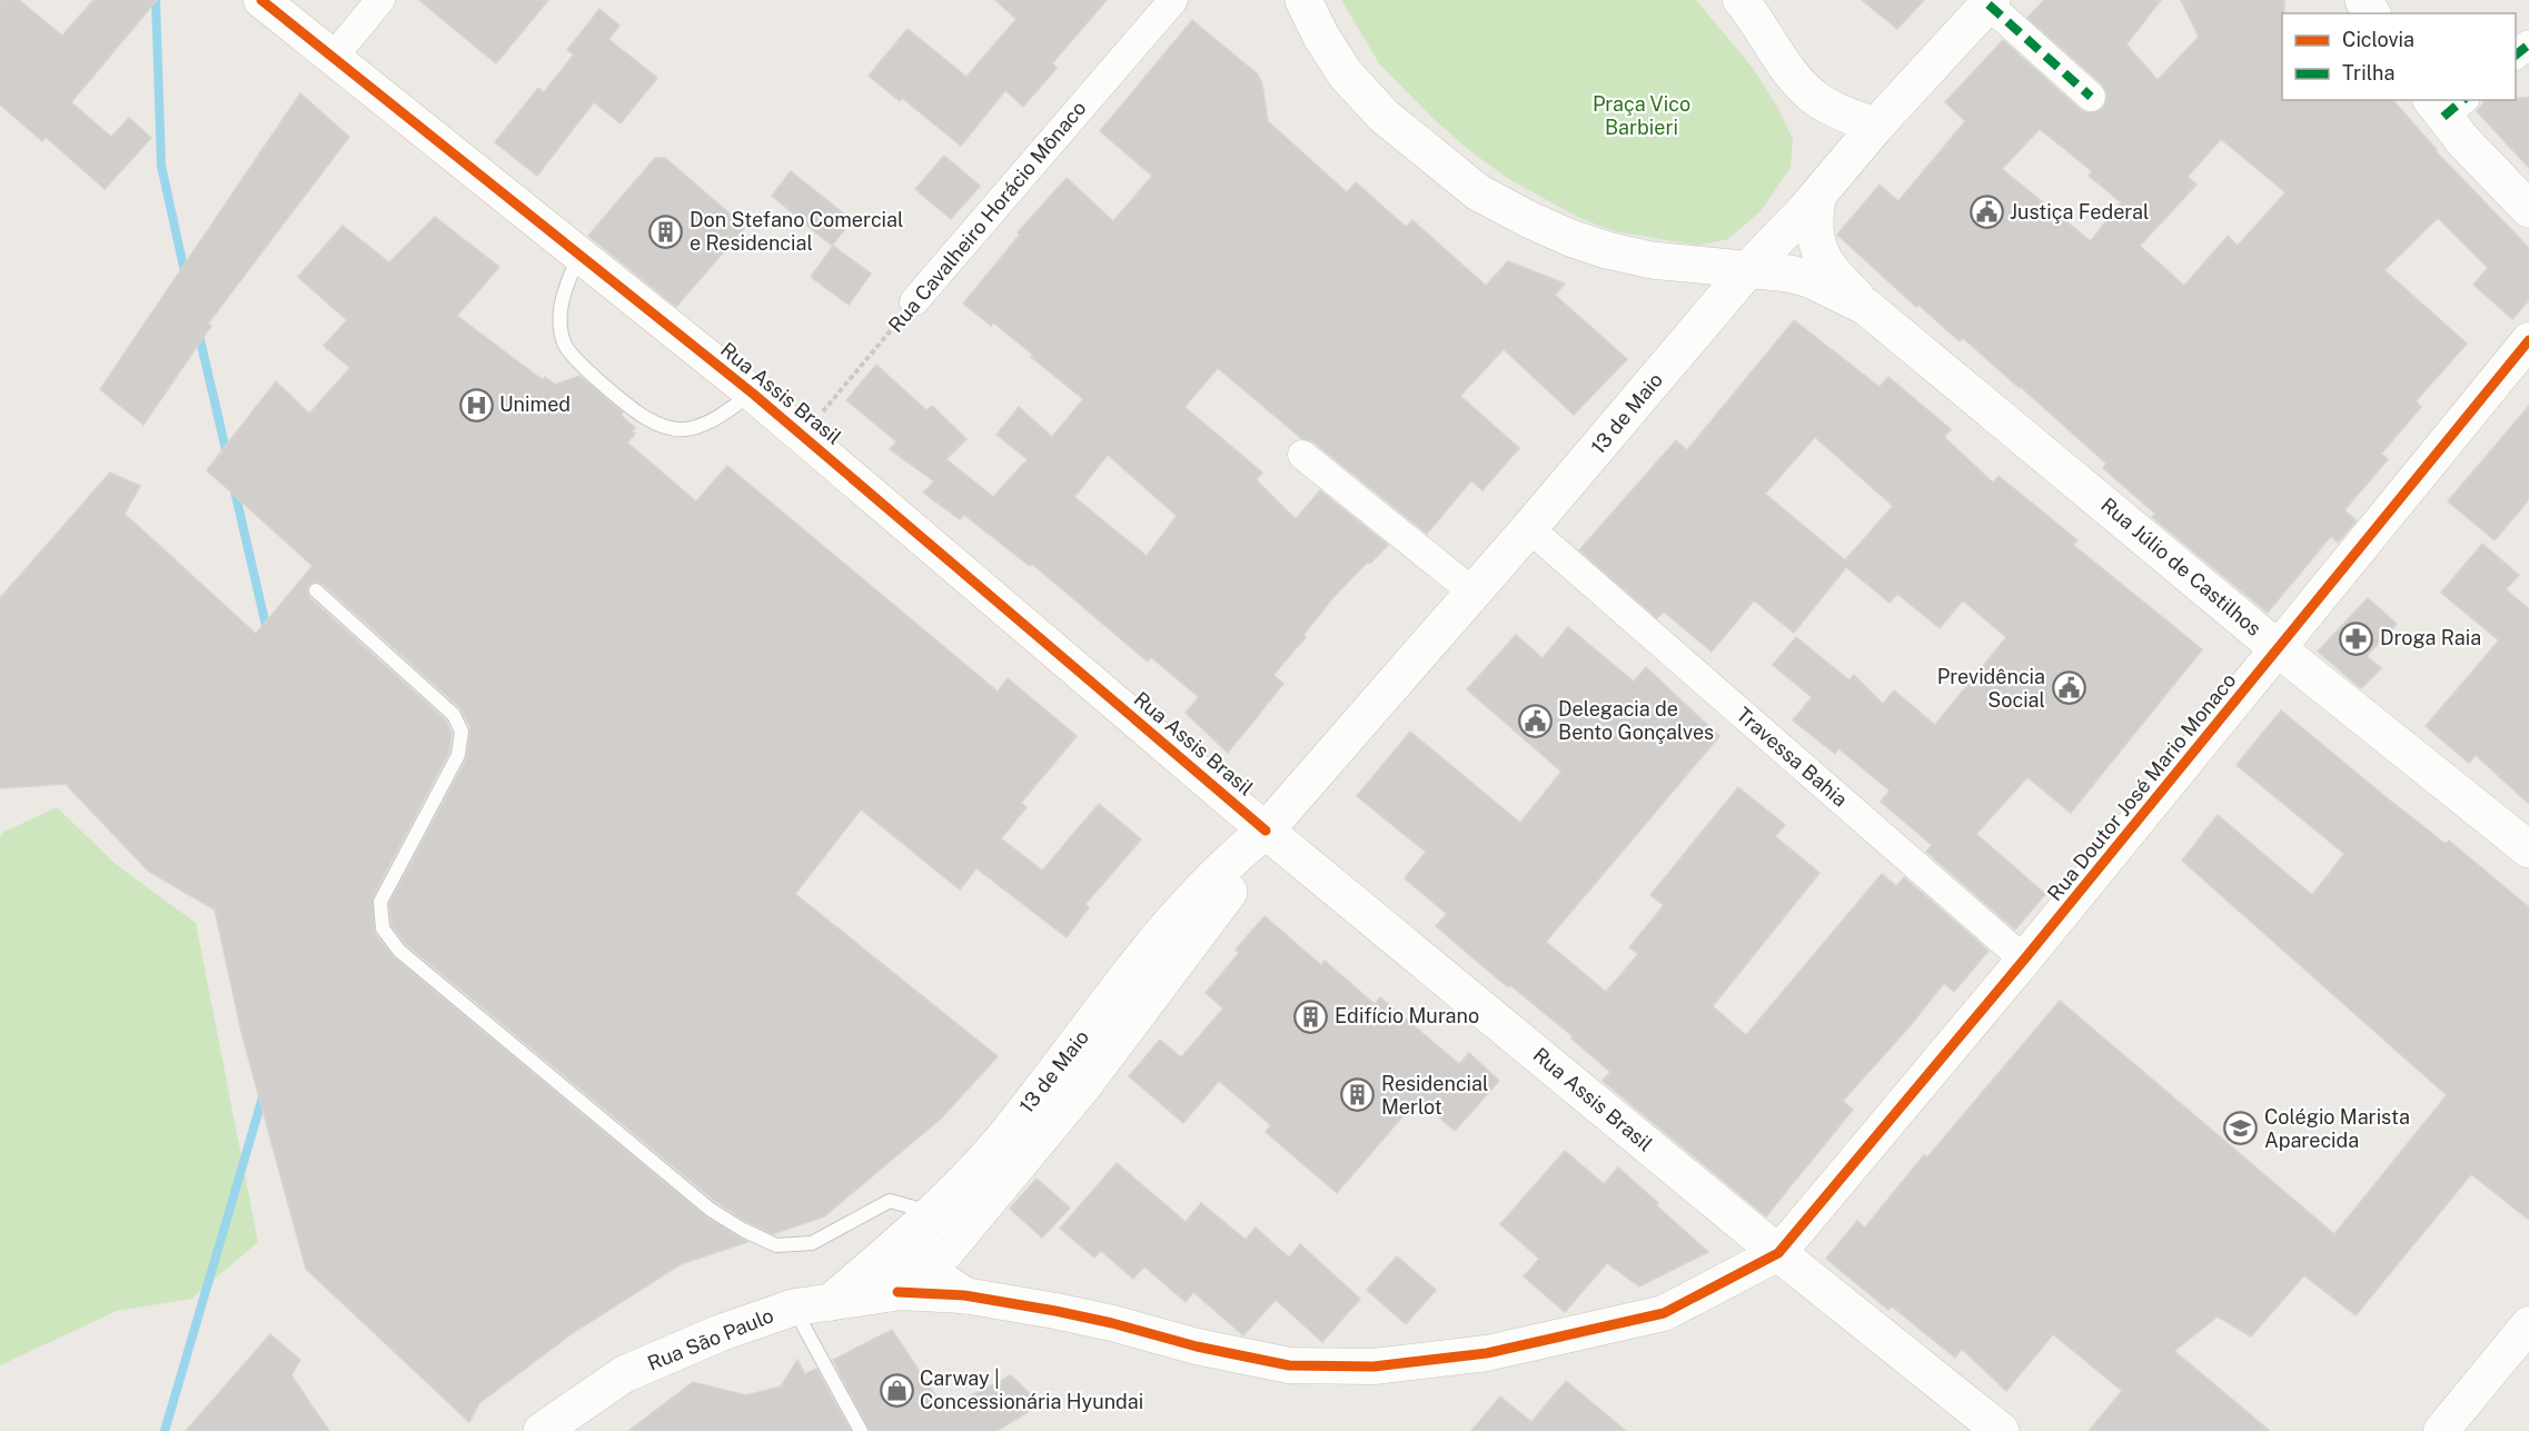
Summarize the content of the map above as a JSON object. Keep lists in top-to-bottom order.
{
  "streets": {
    "main road": [
      "Rua Assis Brasil",
      "13 de Maio",
      "Rua Júlio de Castilhos",
      "Rua São Paulo"
    ],
    "street": ["Rua Cavalheiro Horácio Mônaco", "Travessa Bahia", "Rua Doutor José Mario Monaco"]
  },
  "crossings": [
    ["Rua Cavalheiro Horácio Mônaco", "Rua Assis Brasil"],
    ["Rua Assis Brasil", "13 de Maio"],
    ["Rua Assis Brasil", "Rua Doutor José Mario Monaco"],
    ["13 de Maio", "Rua Júlio de Castilhos"],
    ["13 de Maio", "Travessa Bahia"],
    ["13 de Maio", "Rua São Paulo"],
    ["Rua Júlio de Castilhos", "Rua Doutor José Mario Monaco"],
    ["Travessa Bahia", "Rua Doutor José Mario Monaco"]
  ],
  "parks": ["Praça Vico Barbieri"],
  "places": {
    "public building": ["Justiça Federal", "Previdência Social", "Delegacia de Bento Gonçalves"],
    "building": ["Don Stefano Comercial e Residencial", "Edifício Murano", "Residencial Merlot"],
    "hospital": ["Unimed"],
    "pharmacy": ["Droga Raia"],
    "school or university": ["Colégio Marista Aparecida"],
    "shop": ["Carway | Concessionária Hyundai"]
  },
  "legend": ["Ciclovia", "Trilha"]
}
